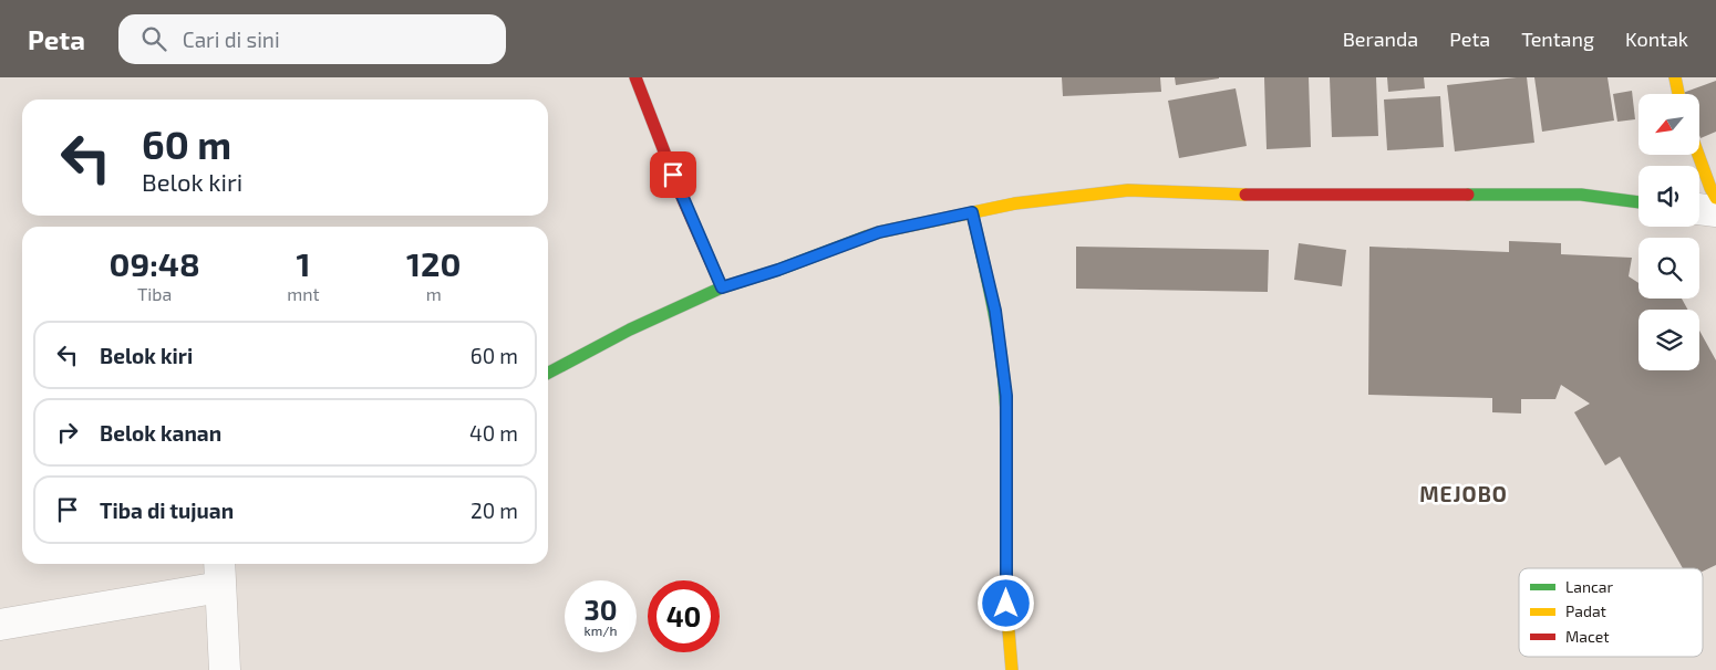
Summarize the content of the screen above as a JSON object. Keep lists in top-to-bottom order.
{
  "districts": ["MEJOBO"],
  "legend": ["Lancar", "Padat", "Macet"],
  "north": "bottom left",
  "page": {
    "header": "Peta",
    "search": "Cari di sini",
    "nav": [
      "Beranda",
      "Peta",
      "Tentang",
      "Kontak"
    ],
    "turn": ["60 m", "Belok kiri"],
    "eta": [
      "09:48",
      "Tiba",
      "1",
      "mnt",
      "120",
      "m"
    ],
    "list": [
      {
        "name": "Belok kiri",
        "value": "60 m"
      },
      {
        "name": "Belok kanan",
        "value": "40 m"
      },
      {
        "name": "Tiba di tujuan",
        "value": "20 m"
      }
    ],
    "speed": "30 km/h",
    "limit": "40"
  }
}
